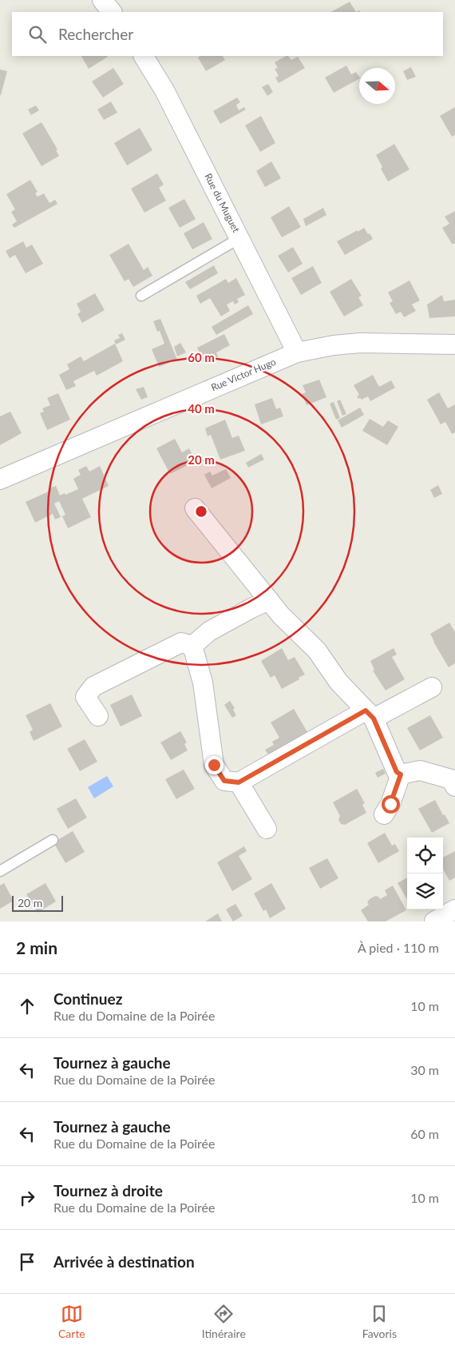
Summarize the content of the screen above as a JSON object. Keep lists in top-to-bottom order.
{
  "streets": {
    "street": ["Rue du Muguet", "Rue Victor Hugo"]
  },
  "crossings": [
    ["Rue du Muguet", "Rue Victor Hugo"]
  ],
  "scale_bar": "20 m",
  "north": "right",
  "page": {
    "search": "Rechercher",
    "scale": "20 m",
    "heading": ["2 min", "À pied · 110 m"],
    "list": [
      ["Continuez", "Rue du Domaine de la Poirée", "10 m"],
      ["Tournez à gauche", "Rue du Domaine de la Poirée", "30 m"],
      ["Tournez à gauche", "Rue du Domaine de la Poirée", "60 m"],
      ["Tournez à droite", "Rue du Domaine de la Poirée", "10 m"],
      "Arrivée à destination"
    ],
    "nav": ["Carte", "Itinéraire", "Favoris"]
  },
  "rings": ["60 m", "40 m", "20 m"]
}
